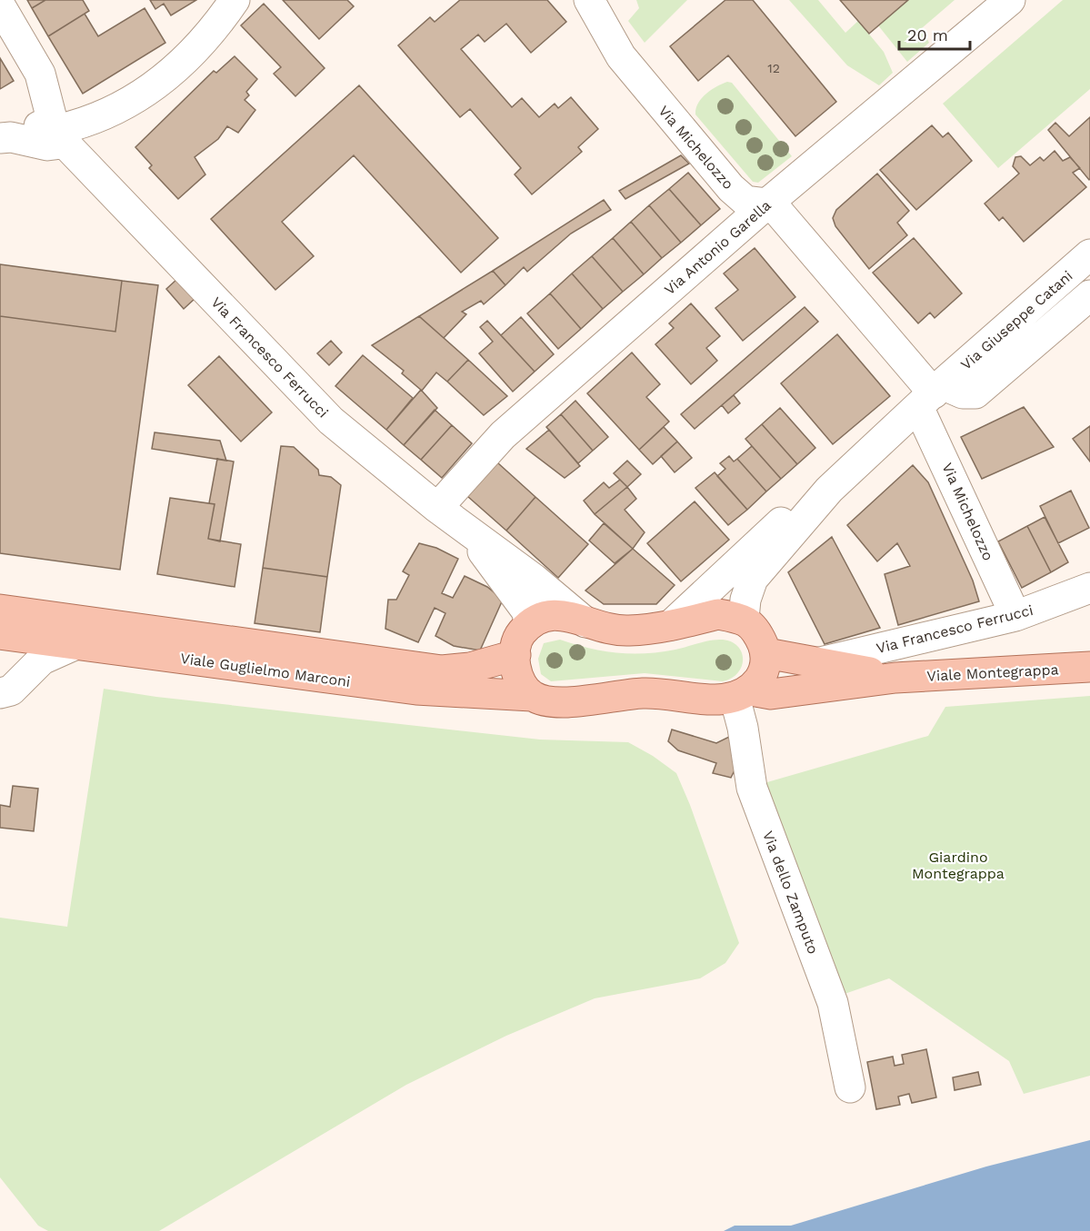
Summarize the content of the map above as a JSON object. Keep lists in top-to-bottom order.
{
  "streets": {
    "main road": ["Viale Guglielmo Marconi", "Viale Montegrappa"],
    "street": [
      "Via Michelozzo",
      "Via Antonio Garella",
      "Via Giuseppe Catani",
      "Via Francesco Ferrucci",
      "Via dello Zamputo"
    ]
  },
  "crossings": [
    ["Via Michelozzo", "Via Antonio Garella"],
    ["Via Michelozzo", "Via Giuseppe Catani"],
    ["Via Michelozzo", "Via Francesco Ferrucci"],
    ["Via Antonio Garella", "Via Francesco Ferrucci"]
  ],
  "parks": ["Giardino Montegrappa"],
  "house_numbers": ["12"],
  "scale_bar": "20 m"
}
